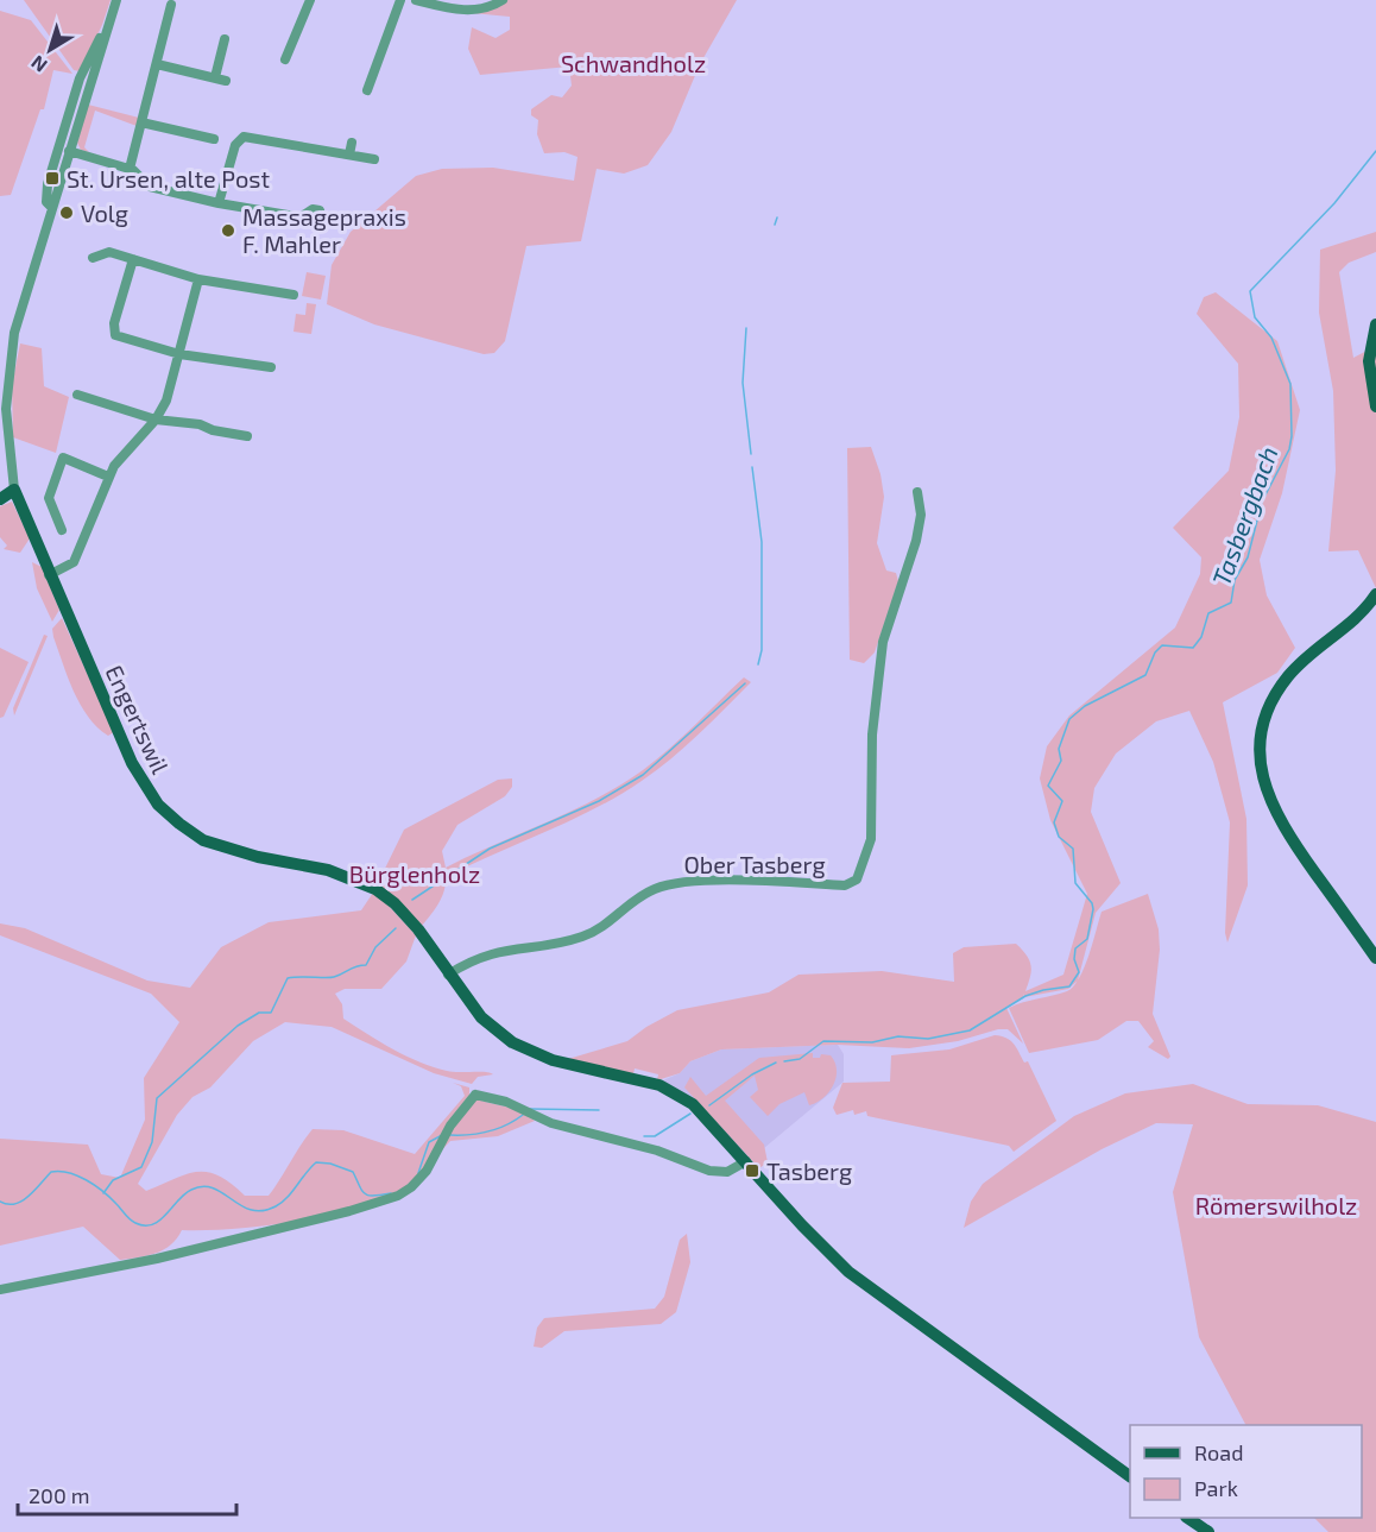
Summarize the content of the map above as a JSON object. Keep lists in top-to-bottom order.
{
  "streets": {
    "main road": ["Engertswil"],
    "street": ["Ober Tasberg"]
  },
  "crossings": [
    ["Engertswil", "Ober Tasberg"]
  ],
  "water": ["Tasbergbach"],
  "parks": ["Schwandholz", "Bürglenholz", "Römerswilholz"],
  "places": {
    "transit": ["St. Ursen, alte Post", "Tasberg"],
    "other": ["Volg", "Massagepraxis F. Mahler"]
  },
  "legend": ["Road", "Park"],
  "scale_bar": "200 m",
  "north": "bottom left"
}
